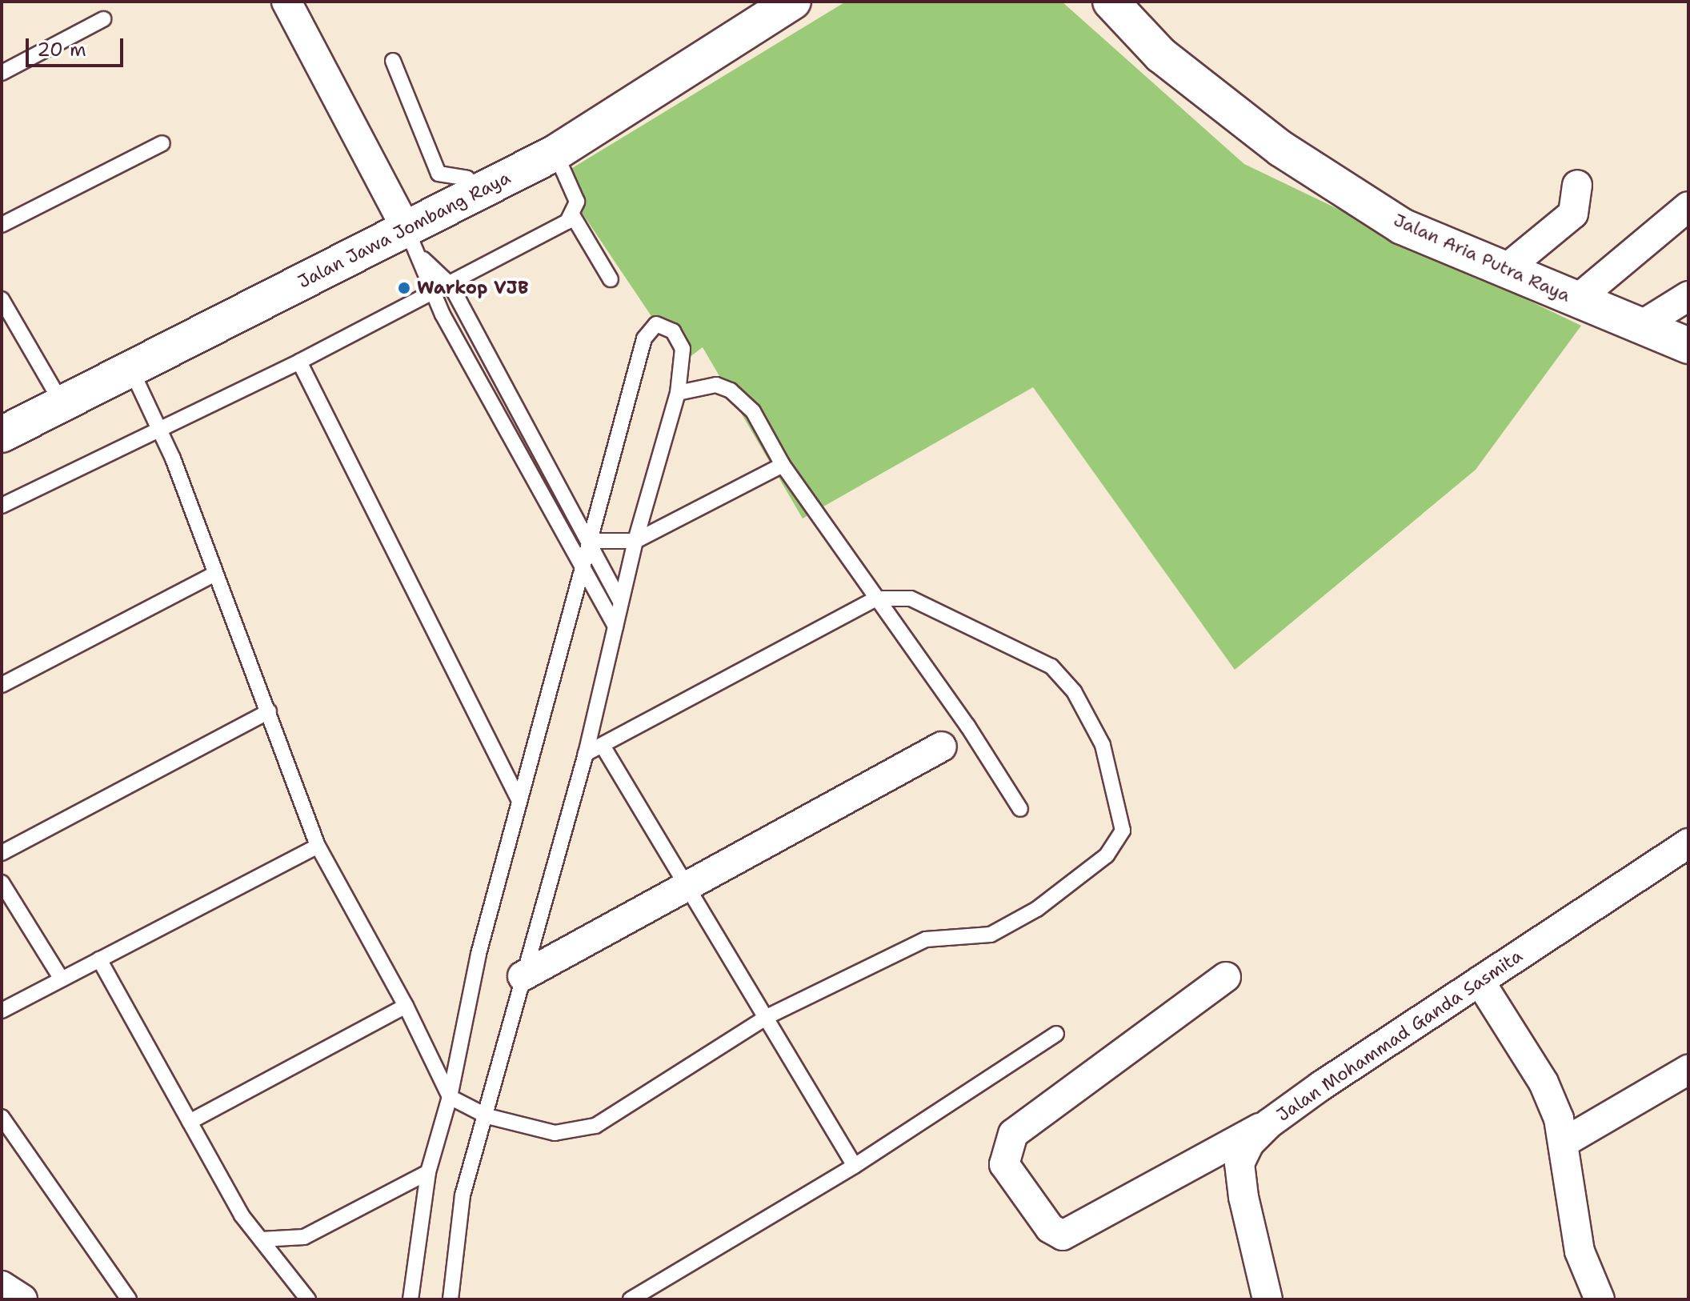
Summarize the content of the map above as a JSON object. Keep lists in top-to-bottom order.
{
  "streets": {
    "main road": ["Jalan Jawa Jombang Raya", "Jalan Aria Putra Raya"],
    "street": ["Jalan Mohammad Ganda Sasmita"]
  },
  "places": ["Warkop VJB"],
  "scale_bar": "20 m"
}
